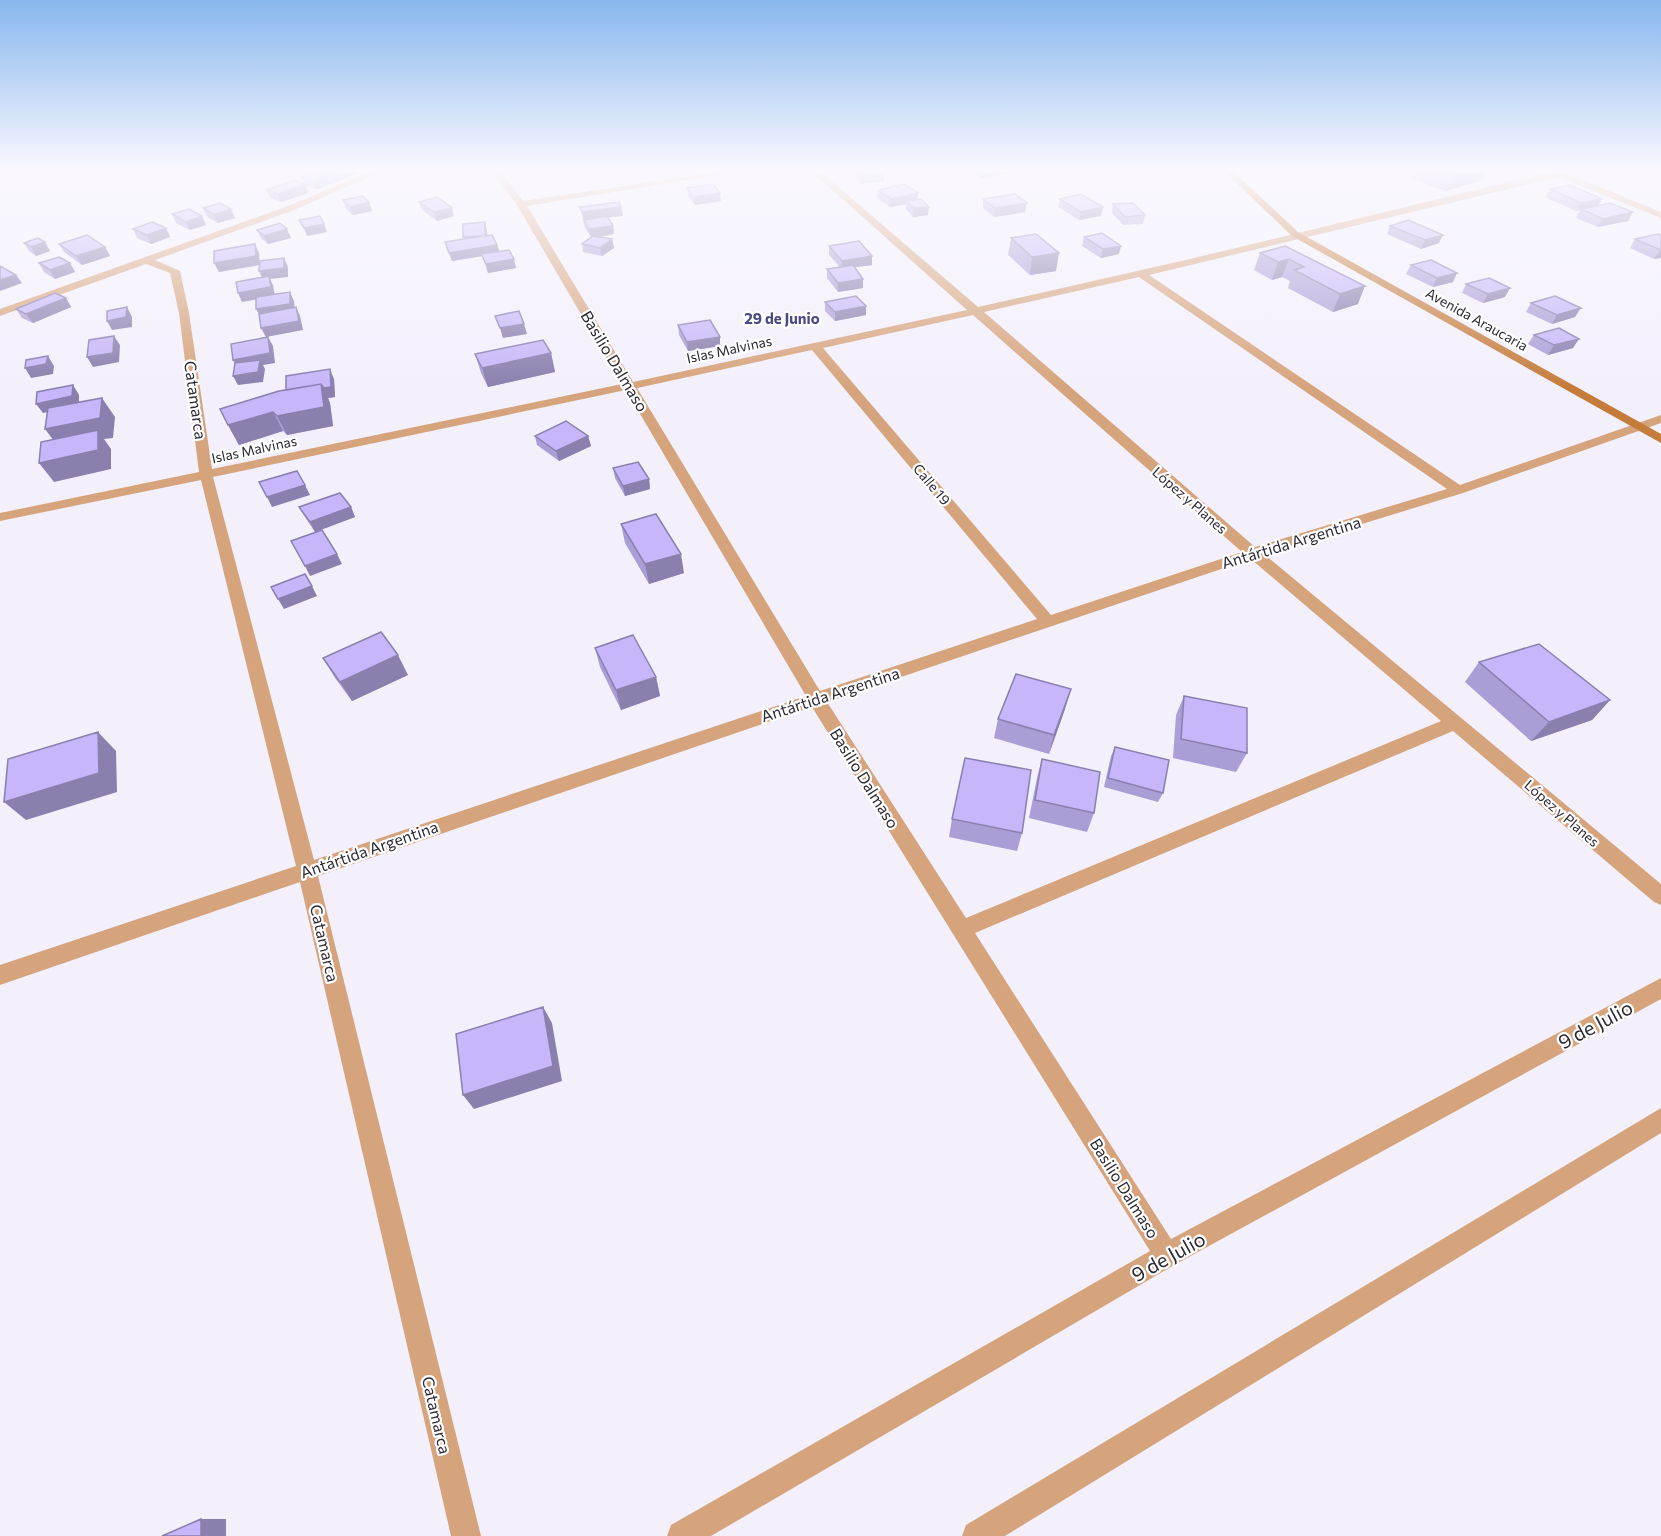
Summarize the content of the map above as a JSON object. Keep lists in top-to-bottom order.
{
  "streets": {
    "main road": ["Avenida Araucaria"],
    "street": [
      "Islas Malvinas",
      "Basilio Dalmaso",
      "Catamarca",
      "Calle 19",
      "López y Planes",
      "Antártida Argentina",
      "9 de Julio"
    ]
  },
  "crossings": [
    ["Avenida Araucaria", "Antártida Argentina"],
    ["Islas Malvinas", "Basilio Dalmaso"],
    ["Islas Malvinas", "Catamarca"],
    ["Islas Malvinas", "Calle 19"],
    ["Islas Malvinas", "López y Planes"],
    ["Basilio Dalmaso", "Antártida Argentina"],
    ["Basilio Dalmaso", "9 de Julio"],
    ["Catamarca", "Antártida Argentina"],
    ["Calle 19", "Antártida Argentina"],
    ["López y Planes", "Antártida Argentina"]
  ],
  "districts": ["29 de Junio"]
}
